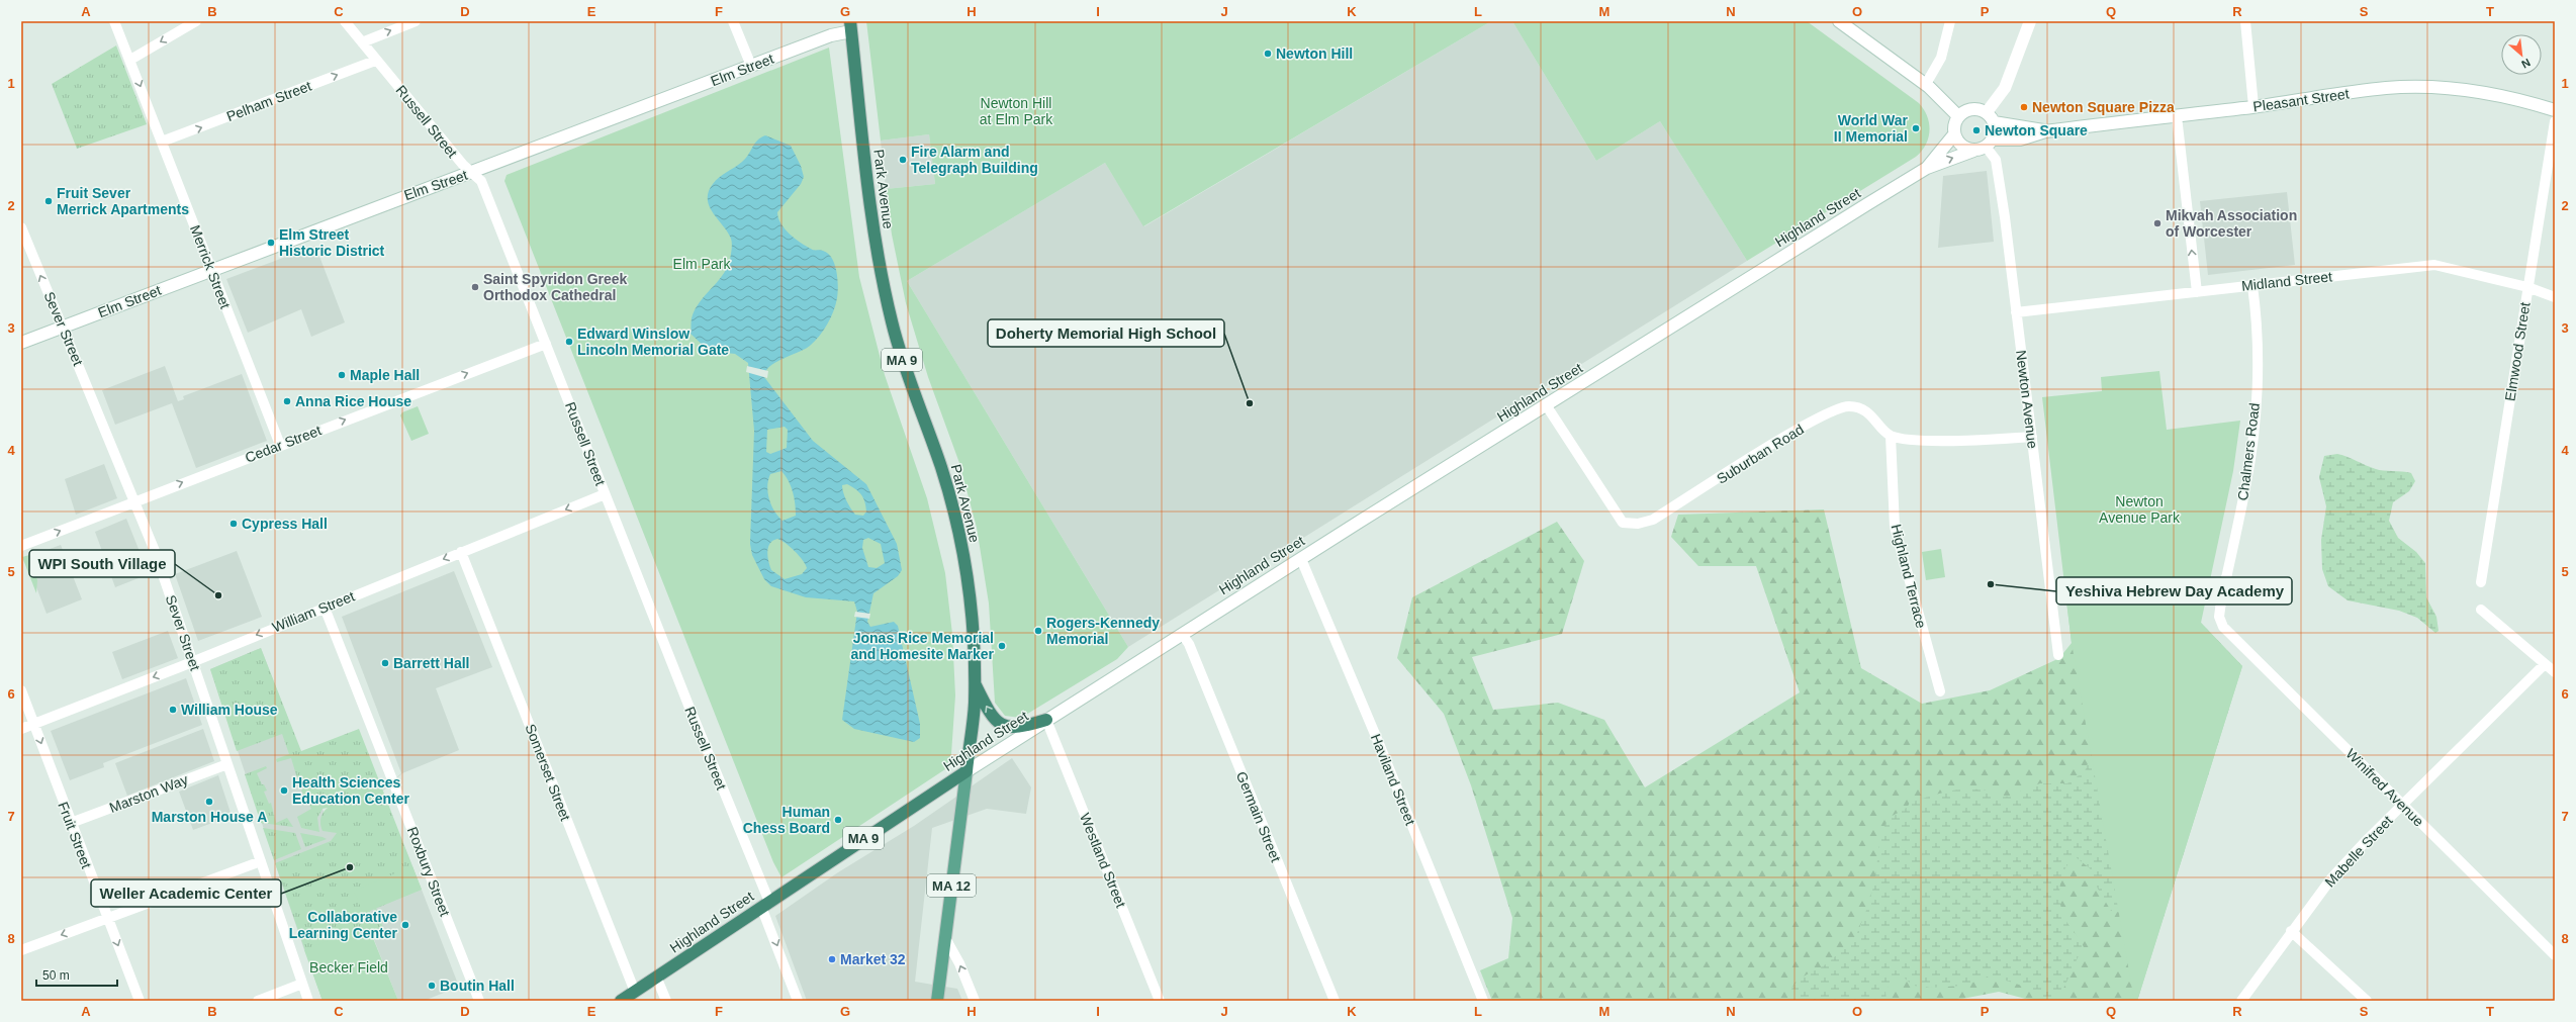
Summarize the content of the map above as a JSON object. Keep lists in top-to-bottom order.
{
  "streets": {
    "highway": ["Park Avenue", "Highland Street", "MA 9"],
    "main road": ["Elm Street", "Pleasant Street", "MA 12"],
    "street": [
      "Pelham Street",
      "Russell Street",
      "Merrick Street",
      "Midland Street",
      "Sever Street",
      "Elmwood Street",
      "Newton Avenue",
      "Cedar Street",
      "Chalmers Road",
      "Suburban Road",
      "Highland Terrace",
      "William Street",
      "Somerset Street",
      "Haviland Street",
      "Winifred Avenue",
      "Marston Way",
      "Germain Street",
      "Fruit Street",
      "Mabelle Street",
      "Westland Street",
      "Roxbury Street"
    ]
  },
  "crossings": [
    ["Elm Street", "Russell Street"],
    ["Elm Street", "Park Avenue"],
    ["Elm Street", "Merrick Street"],
    ["Elm Street", "Sever Street"],
    ["Pleasant Street", "Highland Street"],
    ["Pleasant Street", "Newton Avenue"],
    ["Pelham Street", "Russell Street"],
    ["Pelham Street", "Merrick Street"],
    ["Russell Street", "Highland Street"],
    ["Russell Street", "Cedar Street"],
    ["Russell Street", "William Street"],
    ["Park Avenue", "Highland Street"],
    ["Highland Street", "Newton Avenue"],
    ["Highland Street", "Suburban Road"],
    ["Highland Street", "Somerset Street"],
    ["Highland Street", "Haviland Street"],
    ["Highland Street", "Germain Street"],
    ["Highland Street", "Westland Street"],
    ["Merrick Street", "Cedar Street"],
    ["Midland Street", "Elmwood Street"],
    ["Midland Street", "Newton Avenue"],
    ["Midland Street", "Chalmers Road"],
    ["Sever Street", "Cedar Street"],
    ["Sever Street", "William Street"],
    ["Sever Street", "Marston Way"],
    ["Chalmers Road", "Winifred Avenue"],
    ["Suburban Road", "Highland Terrace"],
    ["William Street", "Somerset Street"],
    ["William Street", "Fruit Street"],
    ["William Street", "Roxbury Street"],
    ["Winifred Avenue", "Mabelle Street"],
    ["Marston Way", "Fruit Street"]
  ],
  "one_way": [
    "Pelham Street",
    "Cedar Street",
    "William Street",
    "Fruit Street"
  ],
  "parks": [
    "Newton Hill at Elm Park",
    "Elm Park",
    "Newton Avenue Park",
    "Becker Field"
  ],
  "places": [
    "Newton Hill",
    "Newton Square Pizza",
    "World War II Memorial",
    "Newton Square",
    "Fire Alarm and Telegraph Building",
    "Fruit Sever Merrick Apartments",
    "Mikvah Association of Worcester",
    "Elm Street Historic District",
    "Saint Spyridon Greek Orthodox Cathedral",
    "Edward Winslow Lincoln Memorial Gate",
    "Maple Hall",
    "Anna Rice House",
    "Doherty Memorial High School",
    "Cypress Hall",
    "Yeshiva Hebrew Day Academy",
    "WPI South Village",
    "Rogers-Kennedy Memorial",
    "Jonas Rice Memorial and Homesite Marker",
    "Barrett Hall",
    "William House",
    "Health Sciences Education Center",
    "Marston House A",
    "Human Chess Board",
    "Weller Academic Center",
    "Collaborative Learning Center",
    "Market 32",
    "Boutin Hall"
  ],
  "scale_bar": "50 m",
  "north": "bottom right",
  "grid": {
    "columns": [
      "A",
      "B",
      "C",
      "D",
      "E",
      "F",
      "G",
      "H",
      "I",
      "J",
      "K",
      "L",
      "M",
      "N",
      "O",
      "P",
      "Q",
      "R",
      "S",
      "T"
    ],
    "rows": [
      "1",
      "2",
      "3",
      "4",
      "5",
      "6",
      "7",
      "8"
    ]
  }
}
